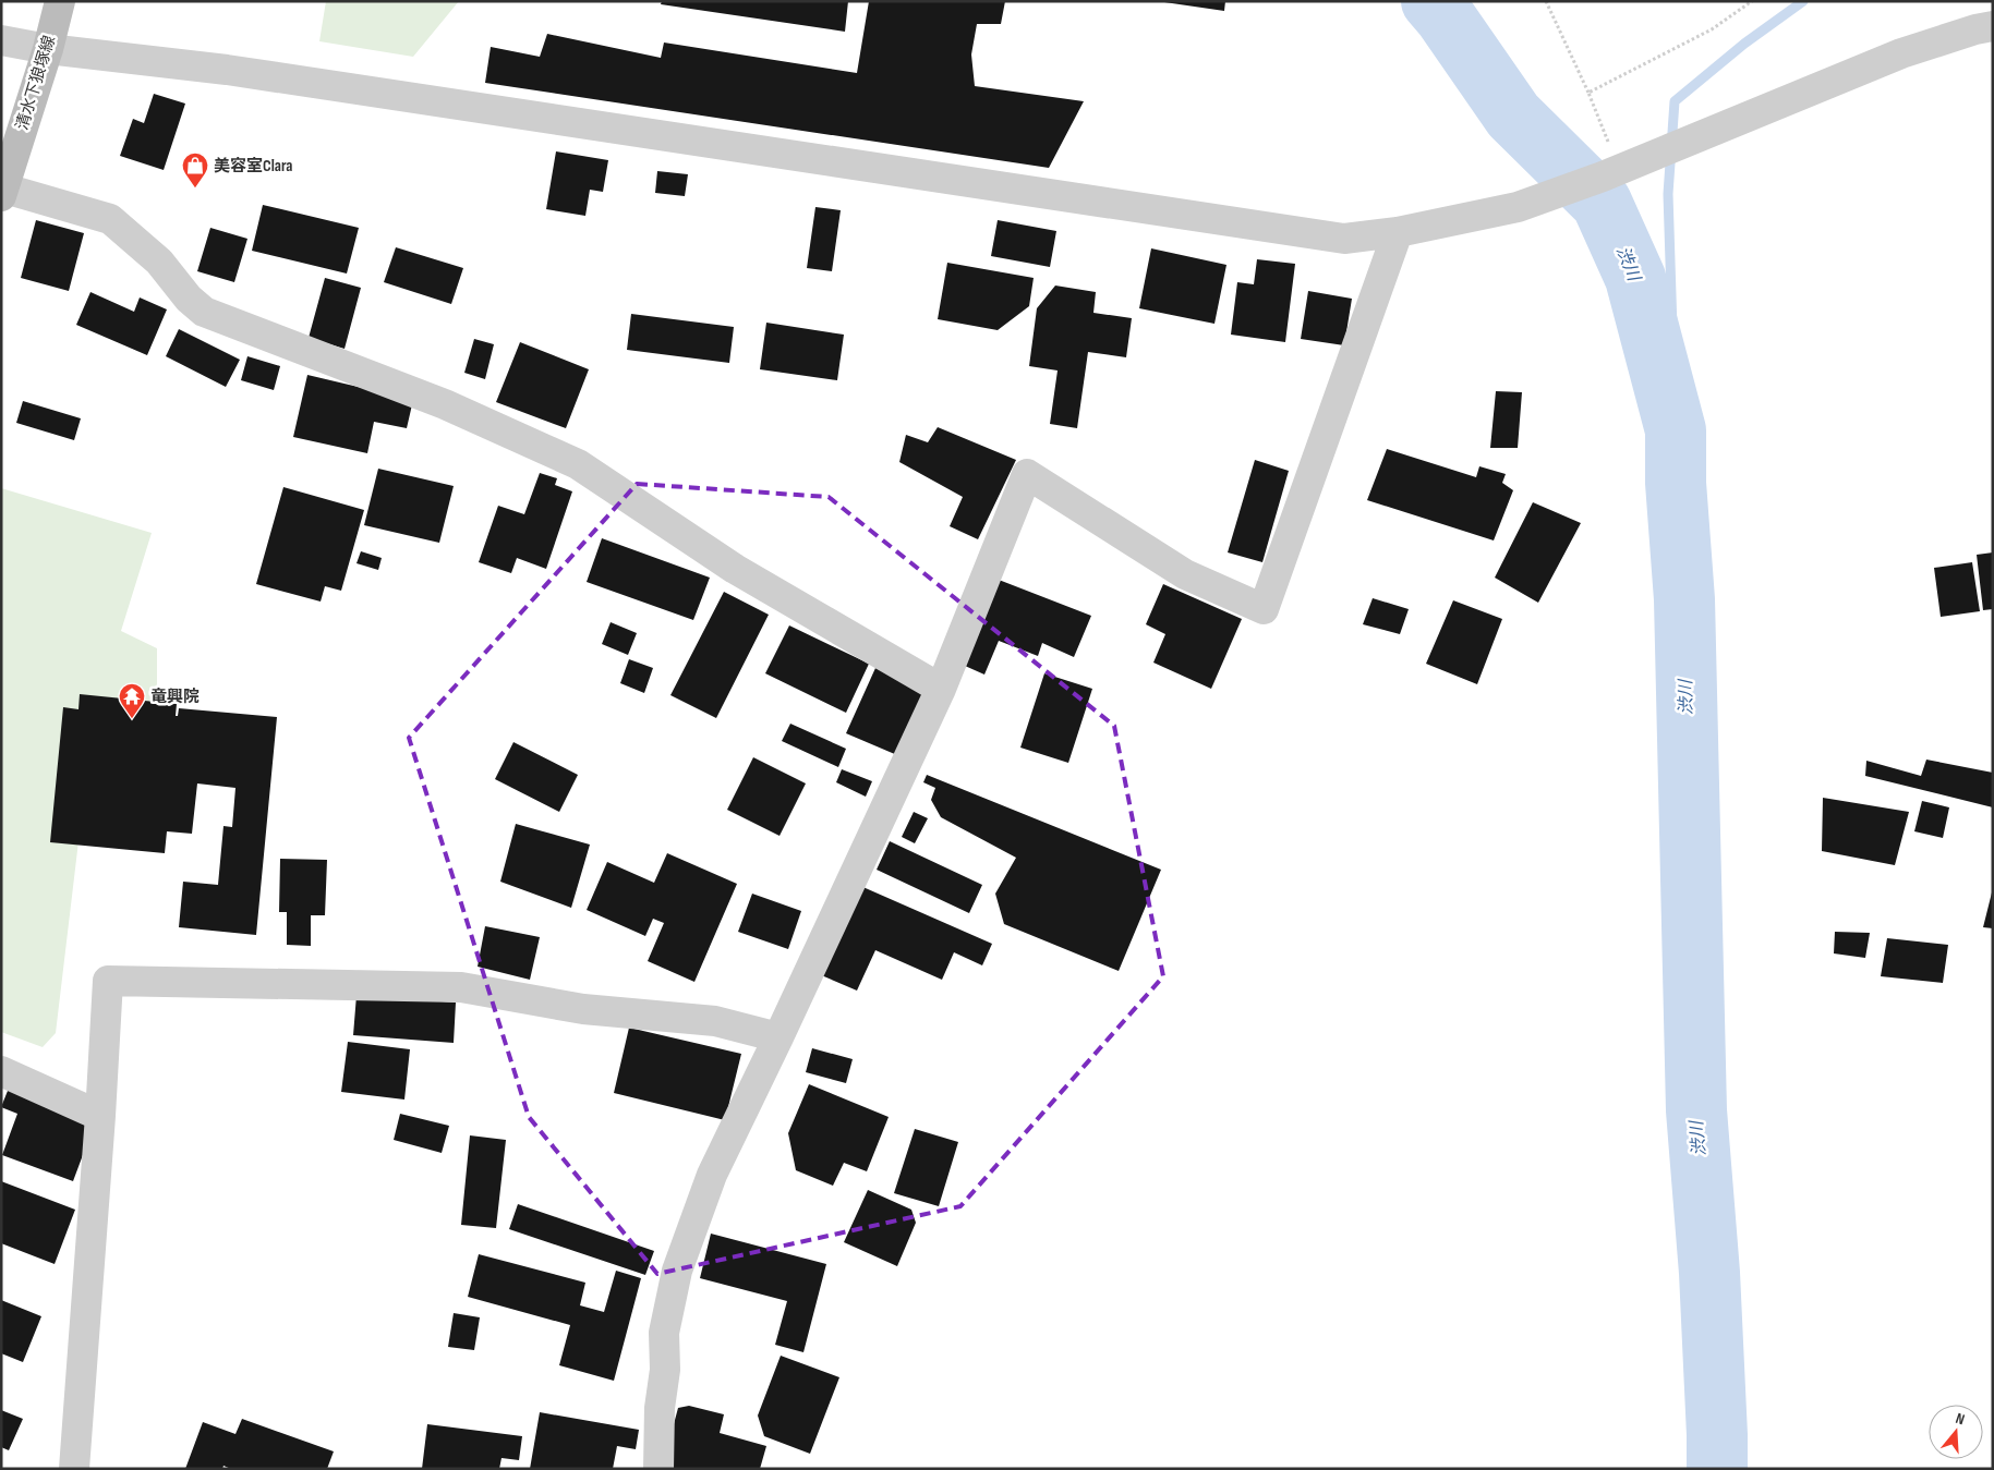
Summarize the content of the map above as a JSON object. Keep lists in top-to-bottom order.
{
  "streets": {
    "main road": ["清水下狼塚線"]
  },
  "water": ["渋川"],
  "places": {
    "shop": ["美容室Clara"],
    "temple": ["竜興院"]
  },
  "north": "top"
}
